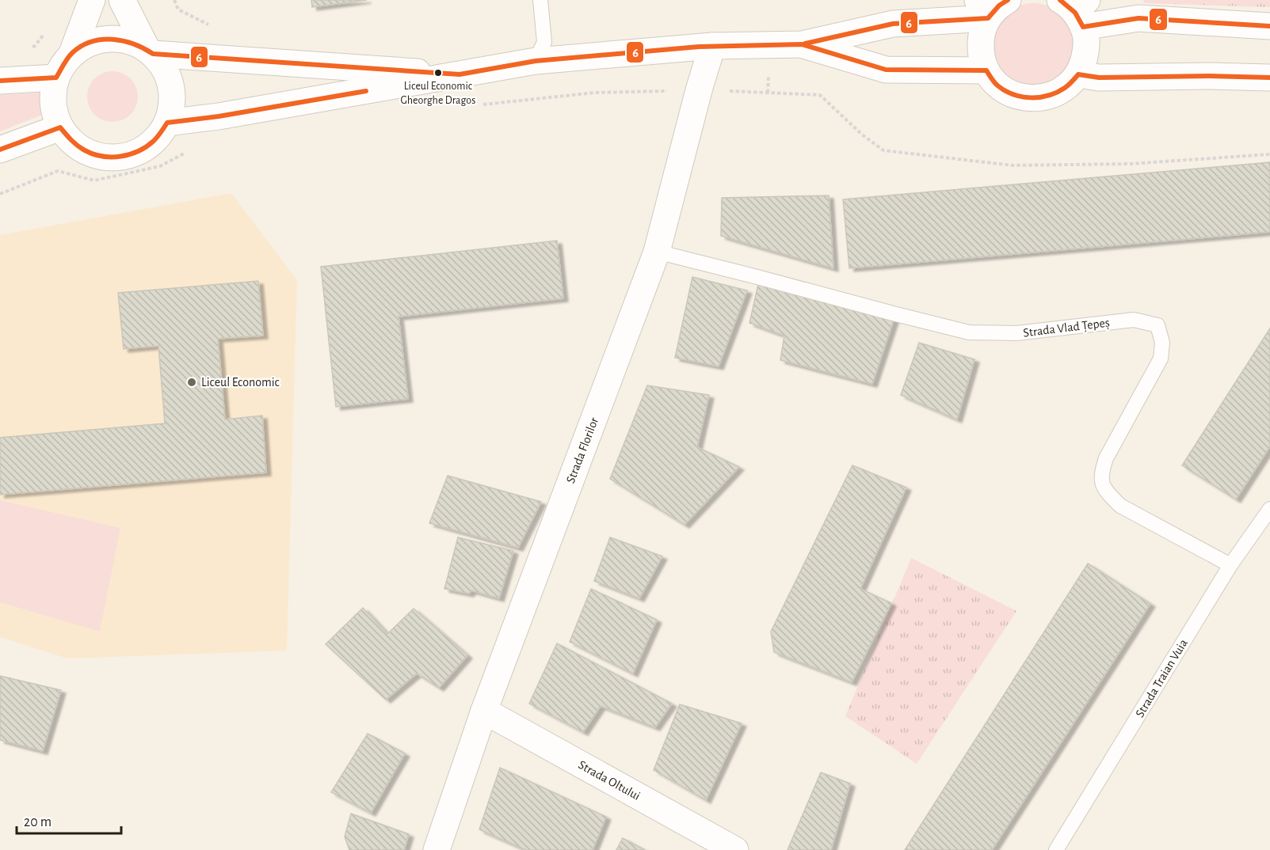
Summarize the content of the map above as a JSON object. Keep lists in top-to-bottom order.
{
  "streets": {
    "main road": ["Strada Florilor", "Strada Oltului"],
    "lane": ["Strada Vlad Țepeș", "Strada Traian Vuia"]
  },
  "crossings": [
    ["Strada Vlad Țepeș", "Strada Florilor"],
    ["Strada Vlad Țepeș", "Strada Traian Vuia"],
    ["Strada Florilor", "Strada Oltului"]
  ],
  "places": ["Liceul Economic Gheorghe Dragos", "Liceul Economic"],
  "lines": ["transit line 6"],
  "scale_bar": "20 m"
}
